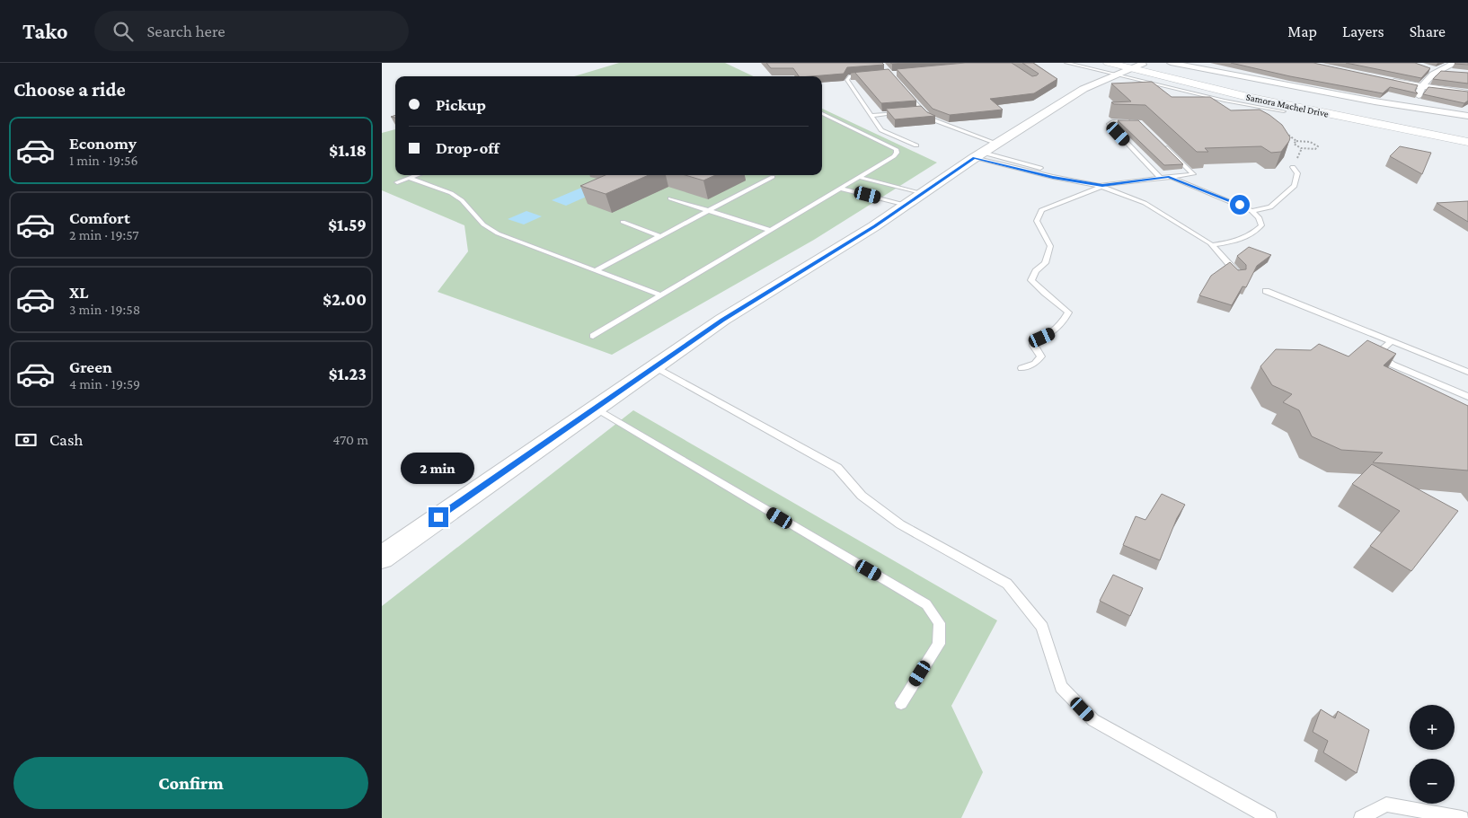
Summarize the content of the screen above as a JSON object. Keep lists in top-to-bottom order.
{
  "streets": {
    "main road": ["Samora Machel Drive"]
  },
  "page": {
    "header": "Tako",
    "search": "Search here",
    "nav": ["Map", "Layers", "Share"],
    "heading": "Choose a ride",
    "banner": ["Pickup", "Drop-off"],
    "list": [
      {
        "name": "Economy",
        "note": "1 min · 19:56",
        "value": "$1.18"
      },
      {
        "name": "Comfort",
        "note": "2 min · 19:57",
        "value": "$1.59"
      },
      {
        "name": "XL",
        "note": "3 min · 19:58",
        "value": "$2.00"
      },
      {
        "name": "Green",
        "note": "4 min · 19:59",
        "value": "$1.23"
      }
    ],
    "pay": ["Cash", "470 m"],
    "bubble": "2 min",
    "map_buttons": ["+", "−"],
    "buttons": "Confirm"
  }
}
